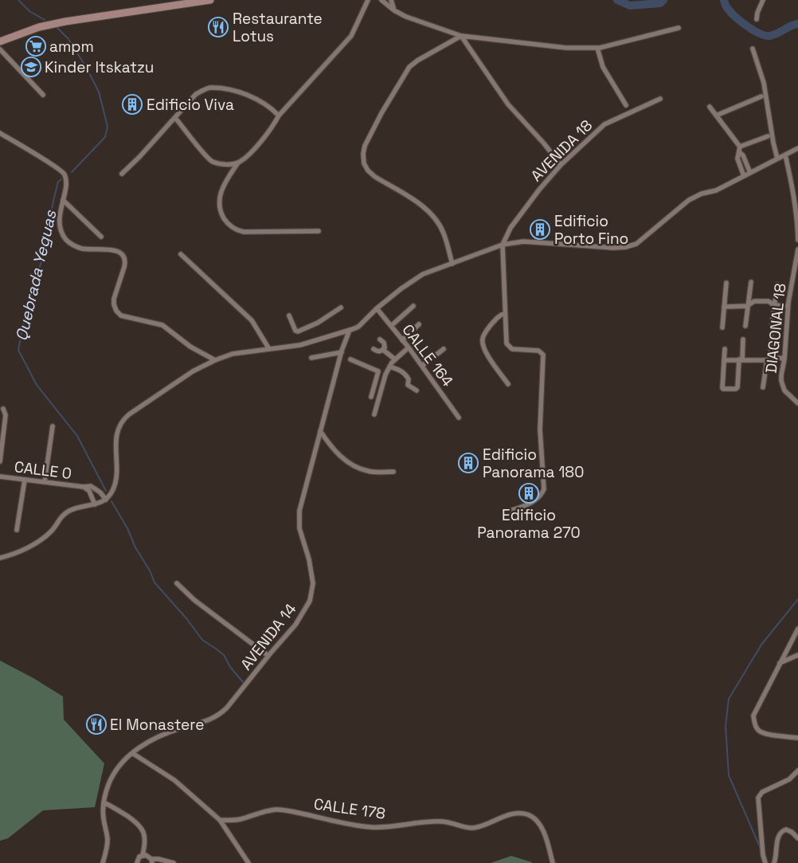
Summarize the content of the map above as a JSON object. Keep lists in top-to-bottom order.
{
  "streets": {
    "street": [
      "AVENIDA 18",
      "DIAGONAL 18",
      "CALLE 164",
      "CALLE 0",
      "AVENIDA 14",
      "CALLE 178"
    ]
  },
  "water": ["Quebrada Yeguas"],
  "places": {
    "restaurant": ["Restaurante Lotus", "El Monastere"],
    "supermarket": ["ampm"],
    "school or university": ["Kinder Itskatzu"],
    "building": [
      "Edificio Viva",
      "Edificio Porto Fino",
      "Edificio Panorama 180",
      "Edificio Panorama 270"
    ]
  }
}
